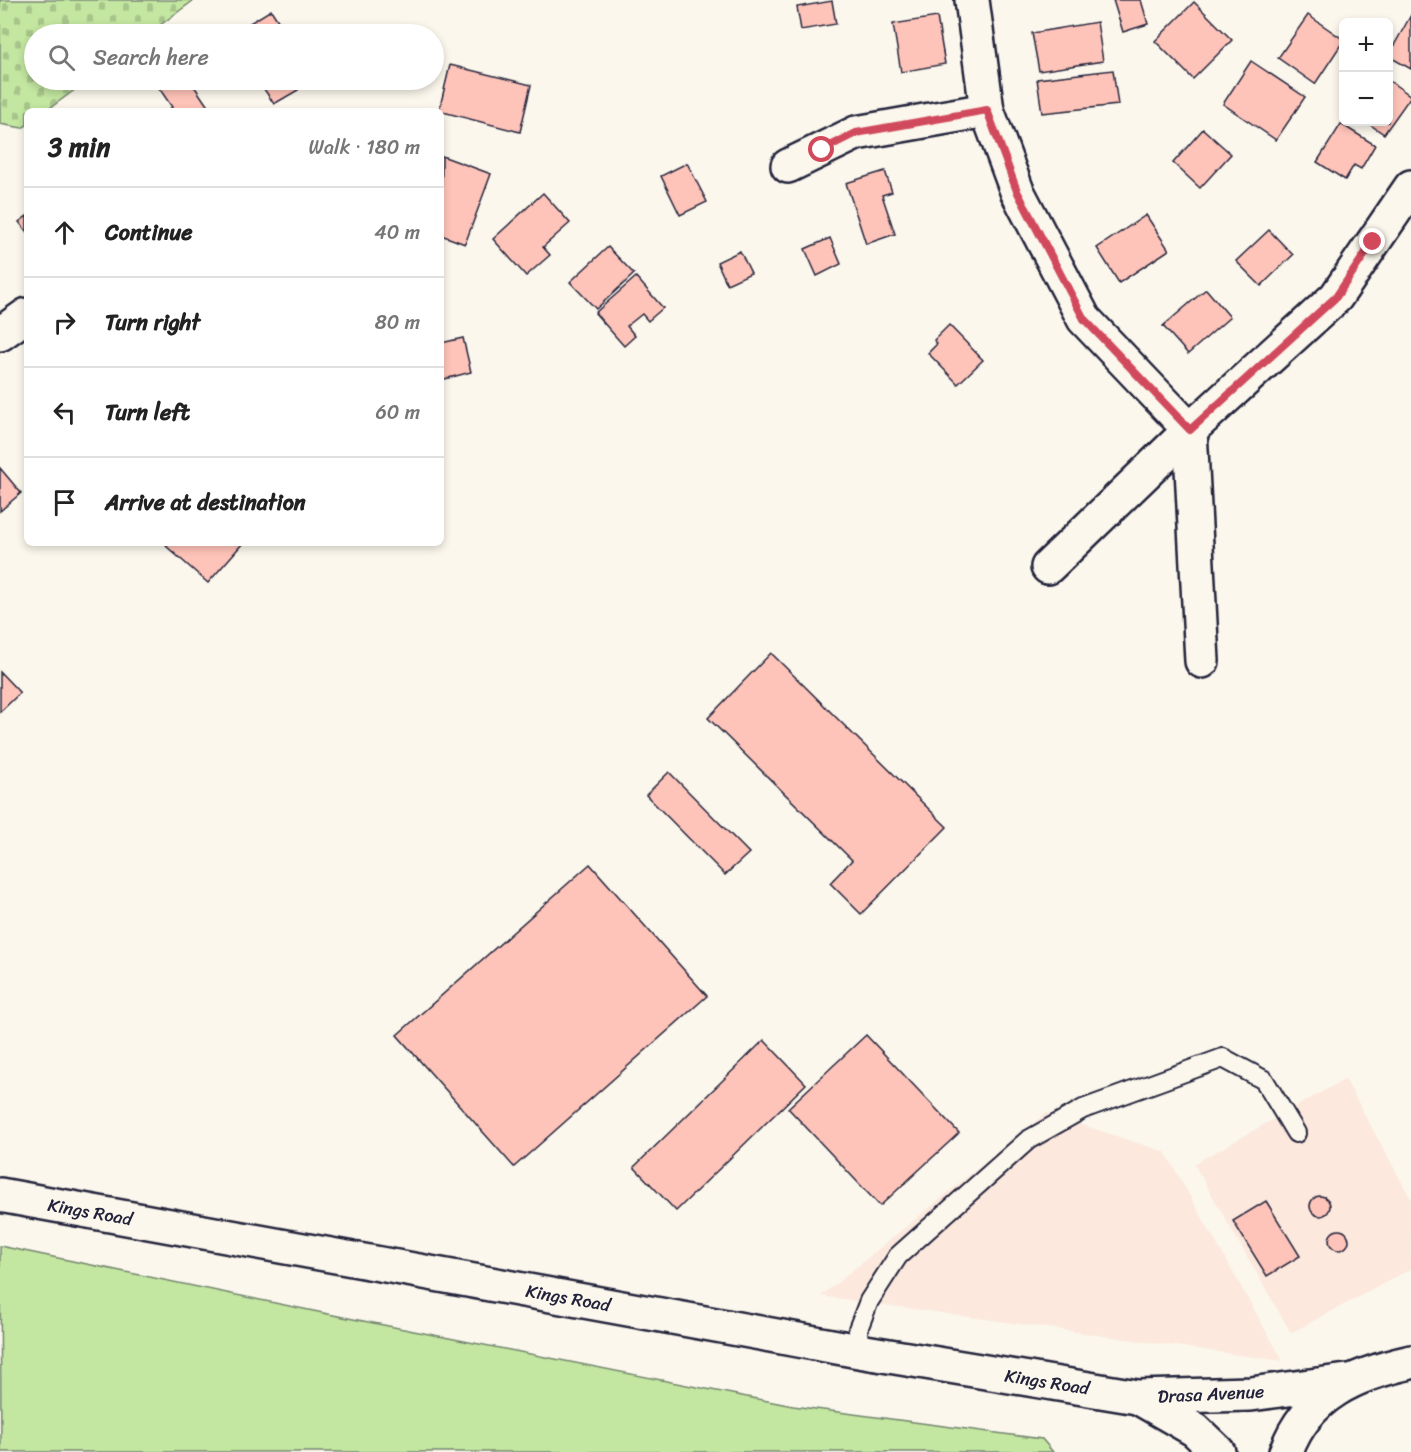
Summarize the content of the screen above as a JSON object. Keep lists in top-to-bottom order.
{
  "streets": {
    "main road": ["Kings Road", "Drasa Avenue"]
  },
  "crossings": [
    ["Kings Road", "Drasa Avenue"]
  ],
  "page": {
    "map_buttons": ["+", "−"],
    "search": "Search here",
    "heading": ["3 min", "Walk · 180 m"],
    "list": [
      ["Continue", "40 m"],
      ["Turn right", "80 m"],
      ["Turn left", "60 m"],
      "Arrive at destination"
    ]
  }
}
